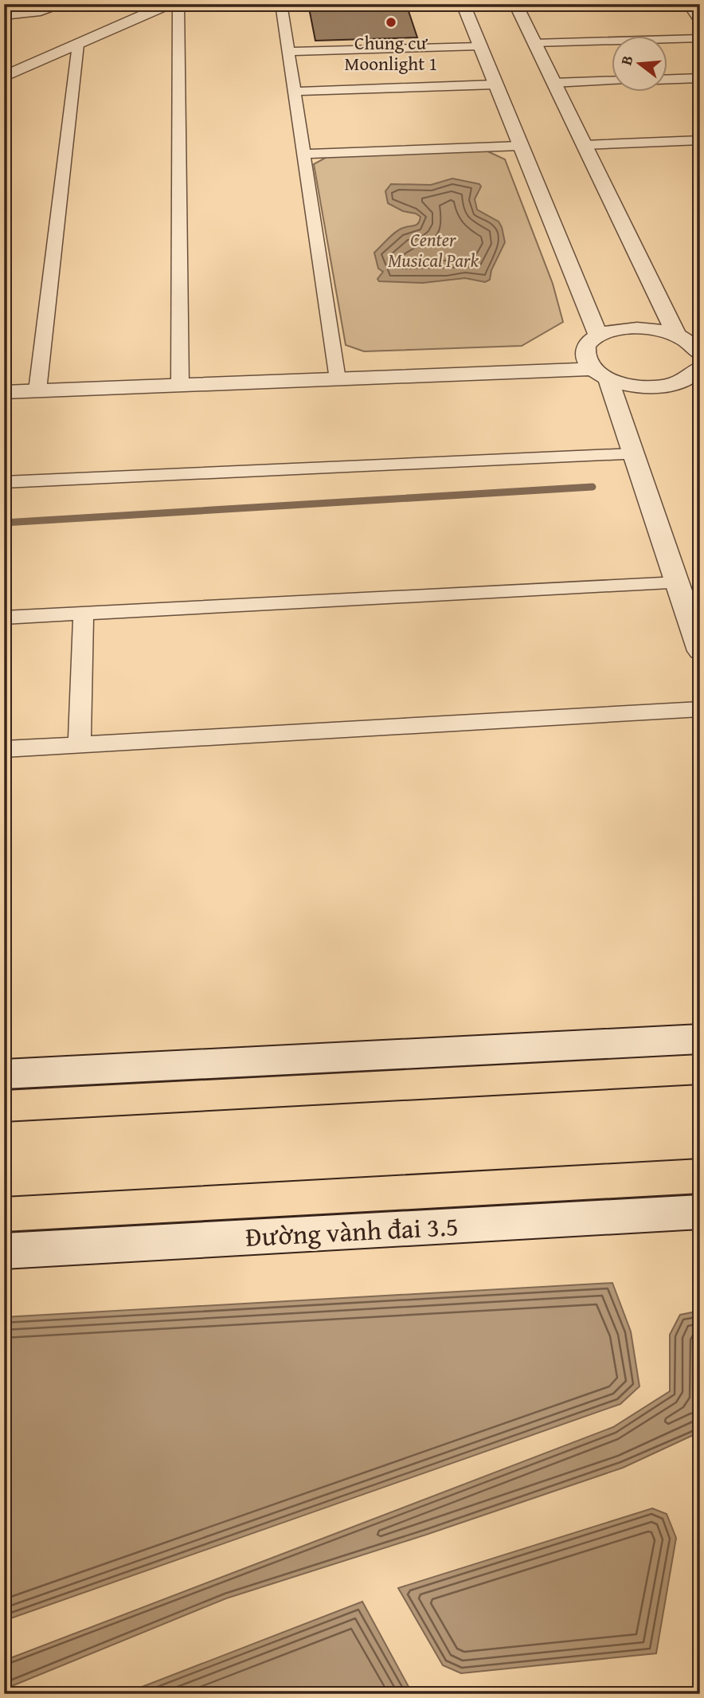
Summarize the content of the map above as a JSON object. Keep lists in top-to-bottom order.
{
  "streets": {
    "main road": ["Đường vành đai 3.5"]
  },
  "parks": ["Center Musical Park"],
  "places": ["Chung cư Moonlight 1"],
  "north": "left"
}
